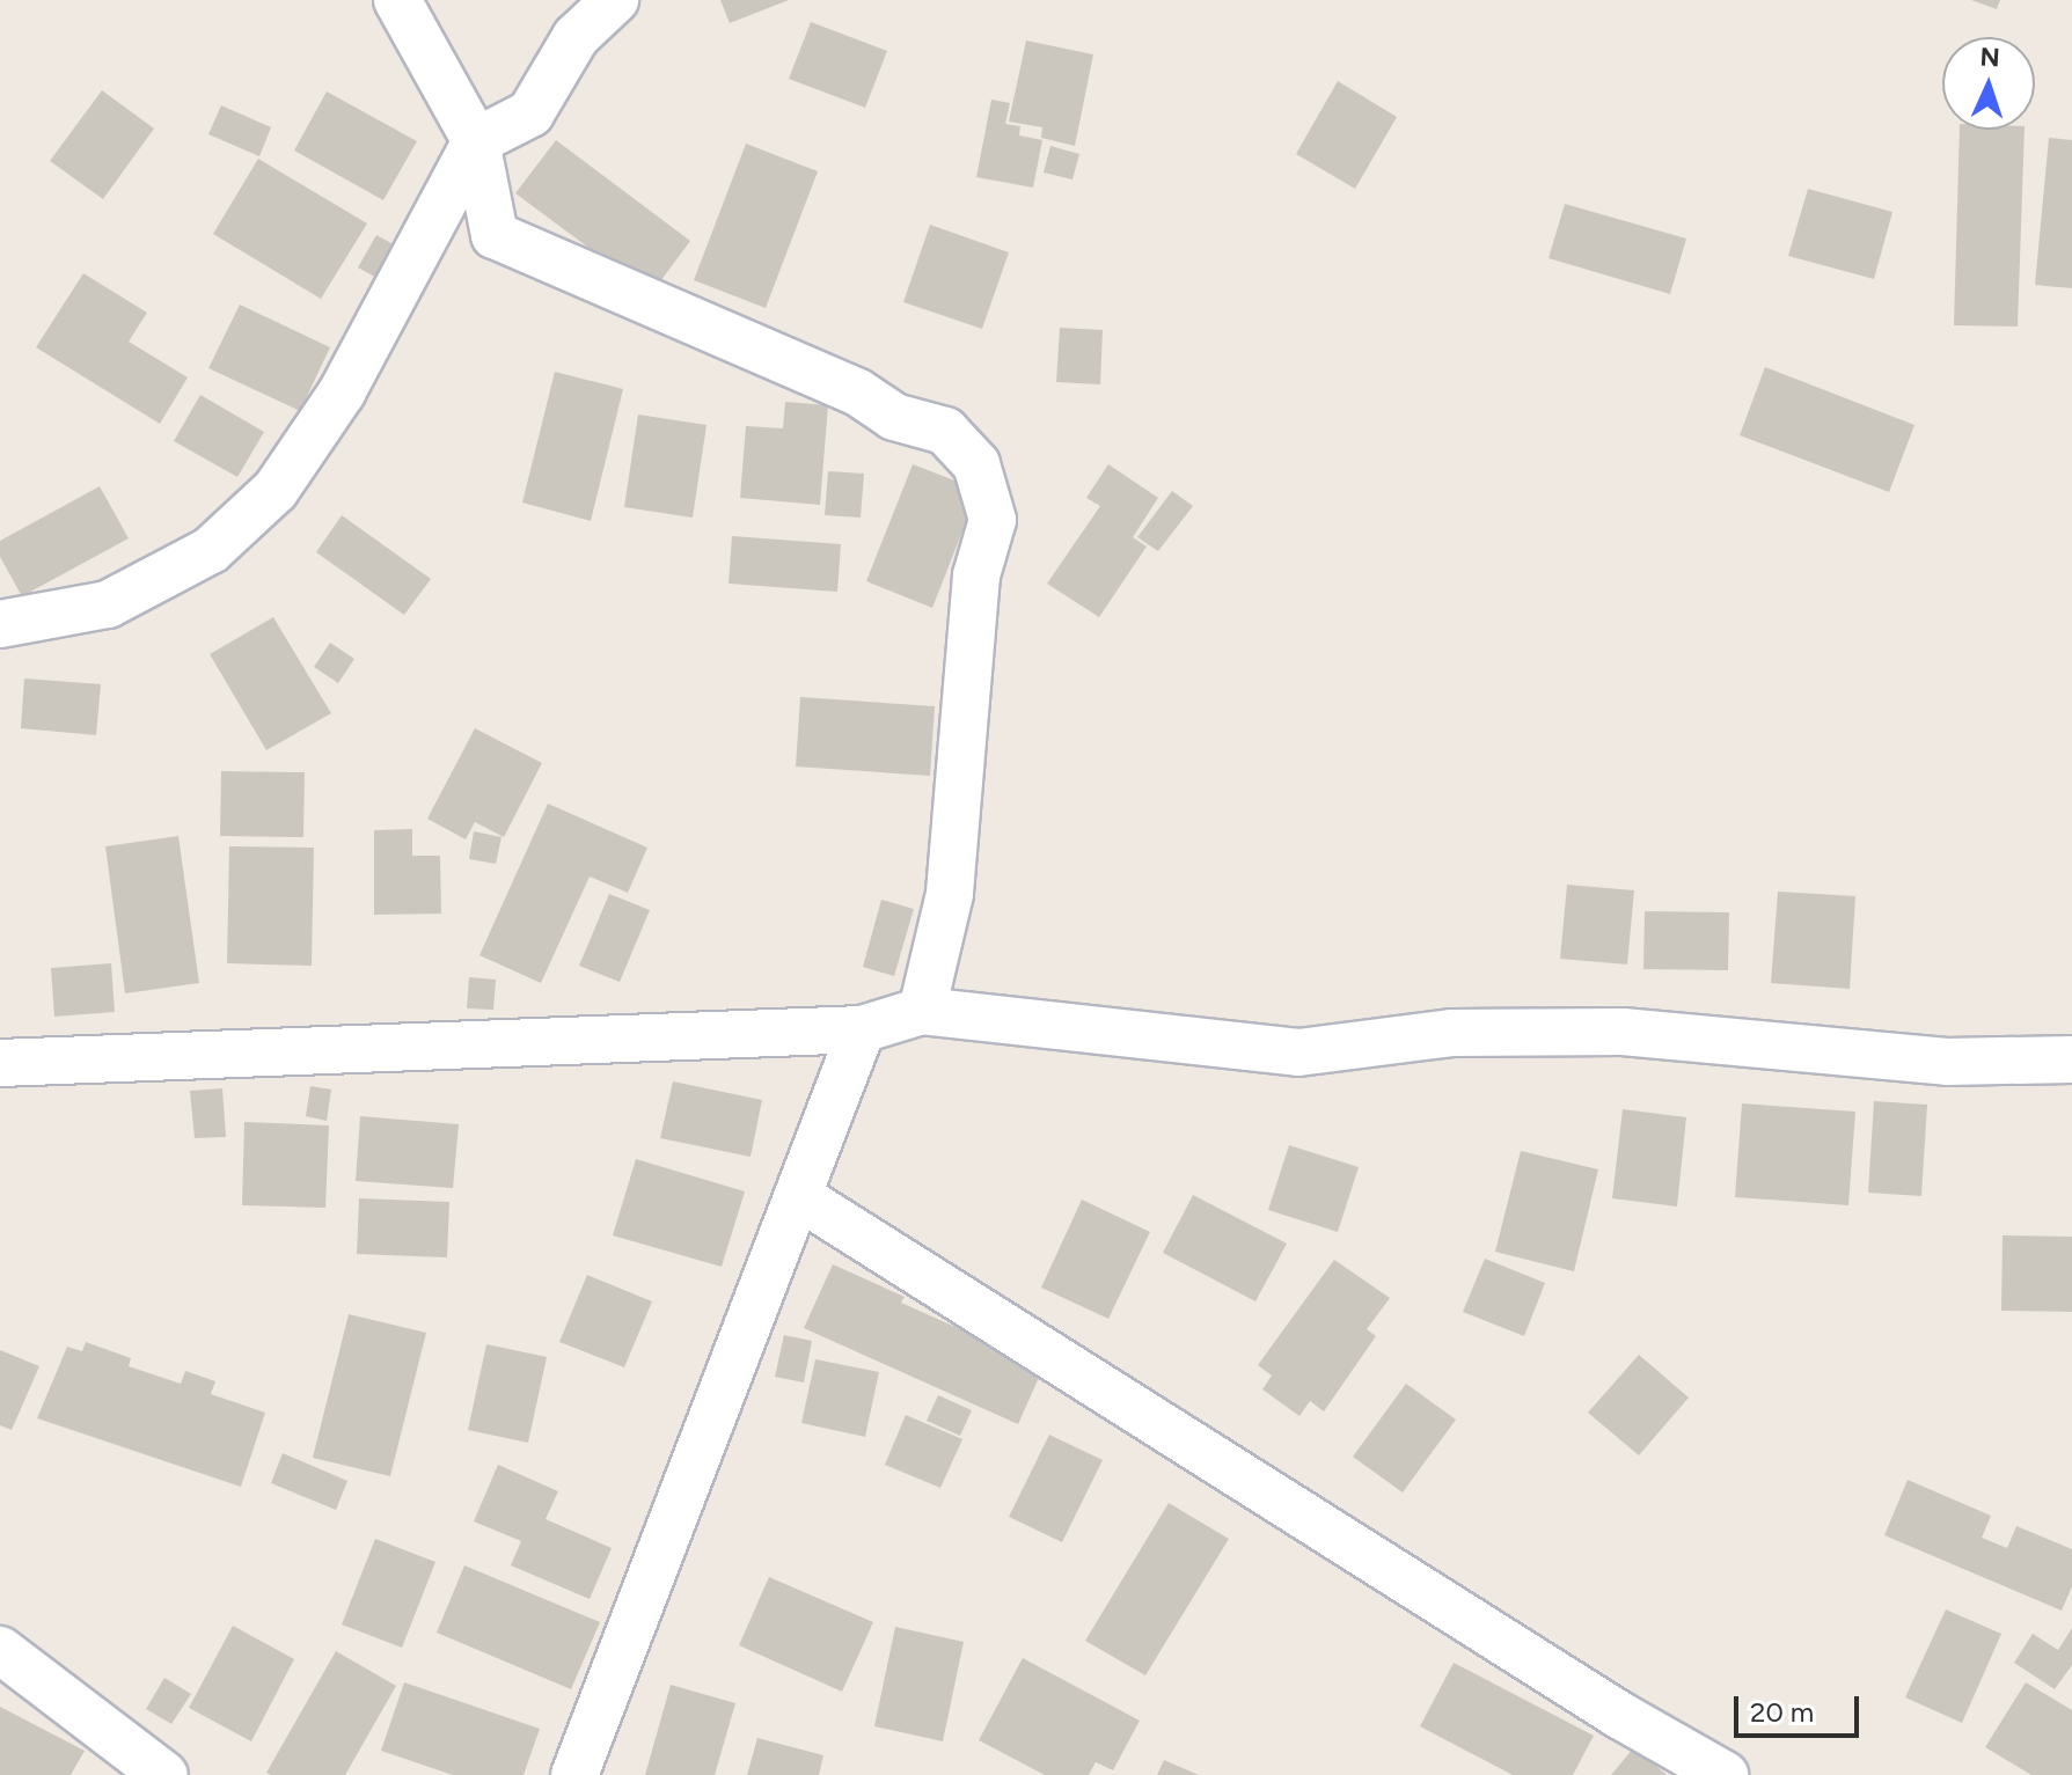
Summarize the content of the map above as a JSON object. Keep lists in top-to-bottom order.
{
  "scale_bar": "20 m",
  "north": "top"
}
